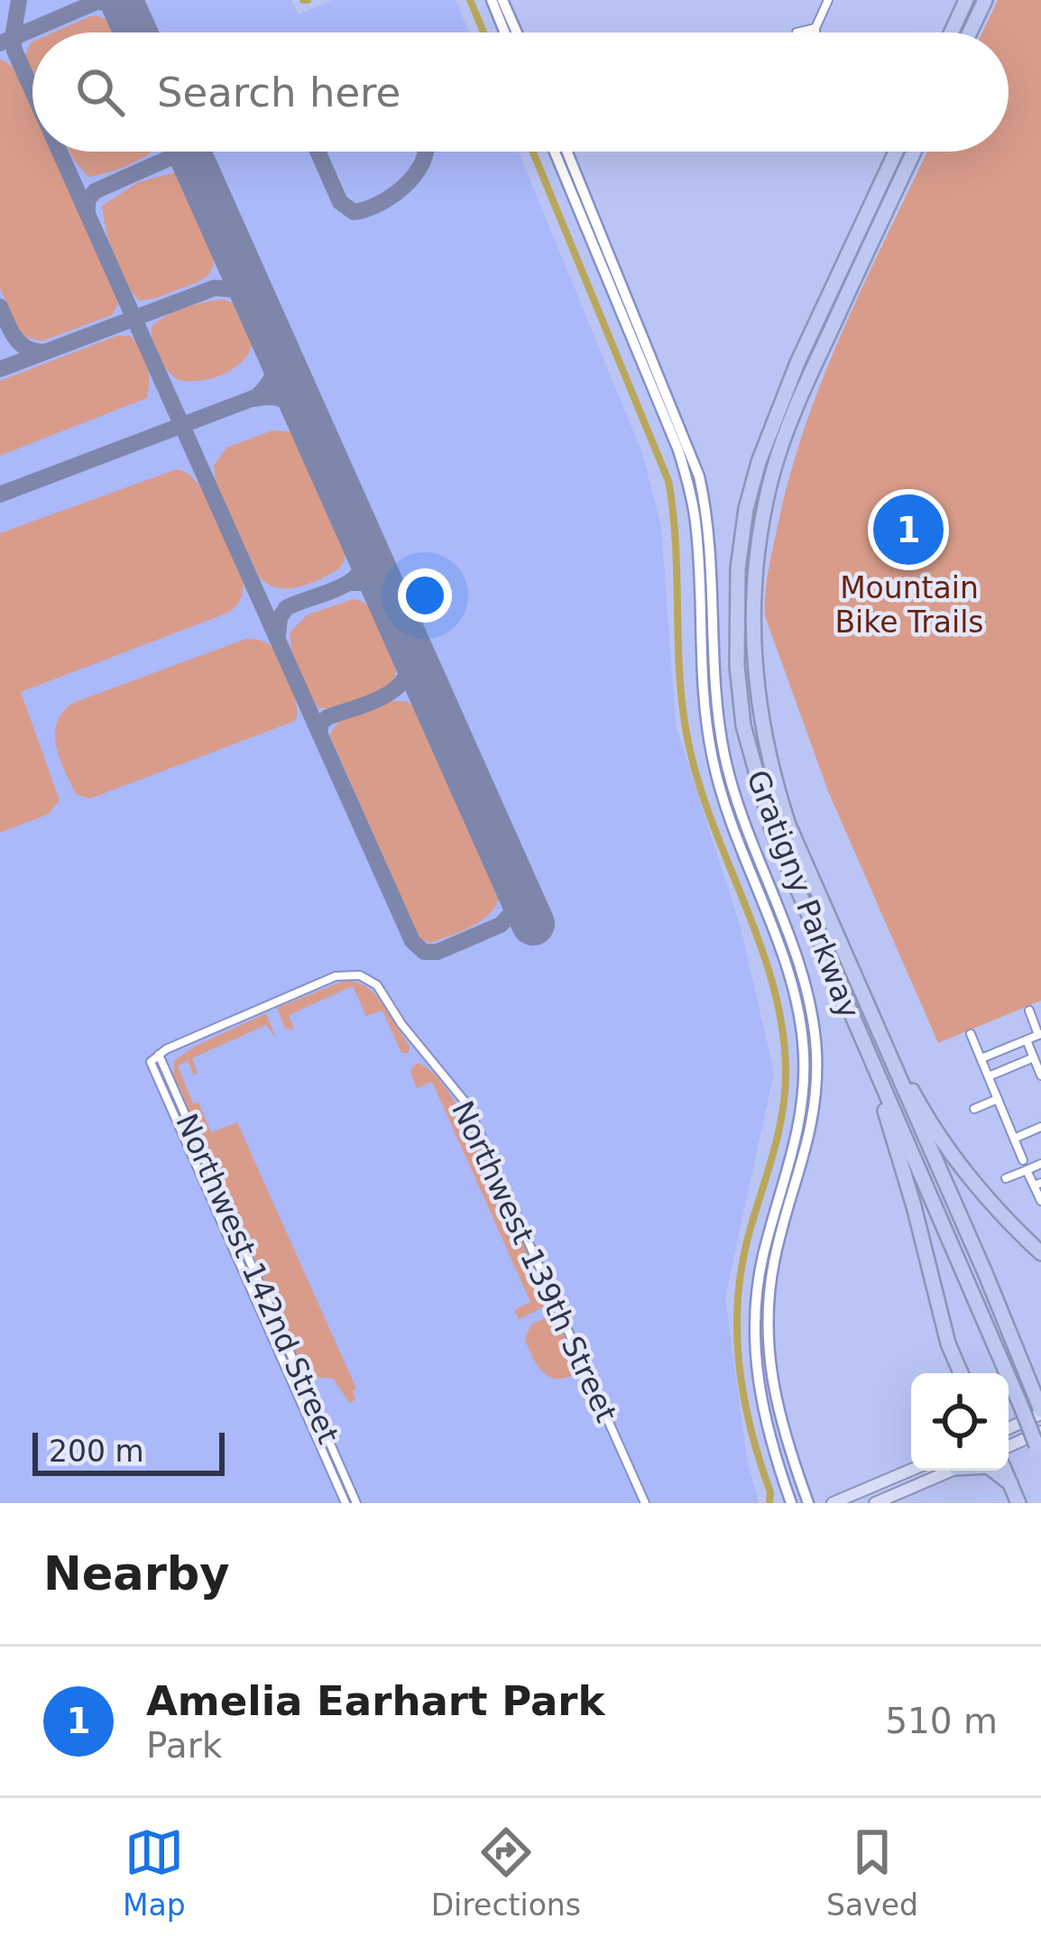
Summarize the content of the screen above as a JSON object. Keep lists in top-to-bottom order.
{
  "streets": {
    "highway": ["Gratigny Parkway"],
    "street": ["Northwest 139th Street", "Northwest 142nd Street"]
  },
  "crossings": [
    ["Northwest 139th Street", "Northwest 142nd Street"]
  ],
  "parks": ["Mountain Bike Trails"],
  "scale_bar": "200 m",
  "page": {
    "search": "Search here",
    "pins": "1",
    "scale": "200 m",
    "heading": "Nearby",
    "list": [
      {
        "mark": "1",
        "name": "Amelia Earhart Park",
        "note": "Park",
        "value": "510 m"
      }
    ],
    "nav": ["Map", "Directions", "Saved"]
  }
}
